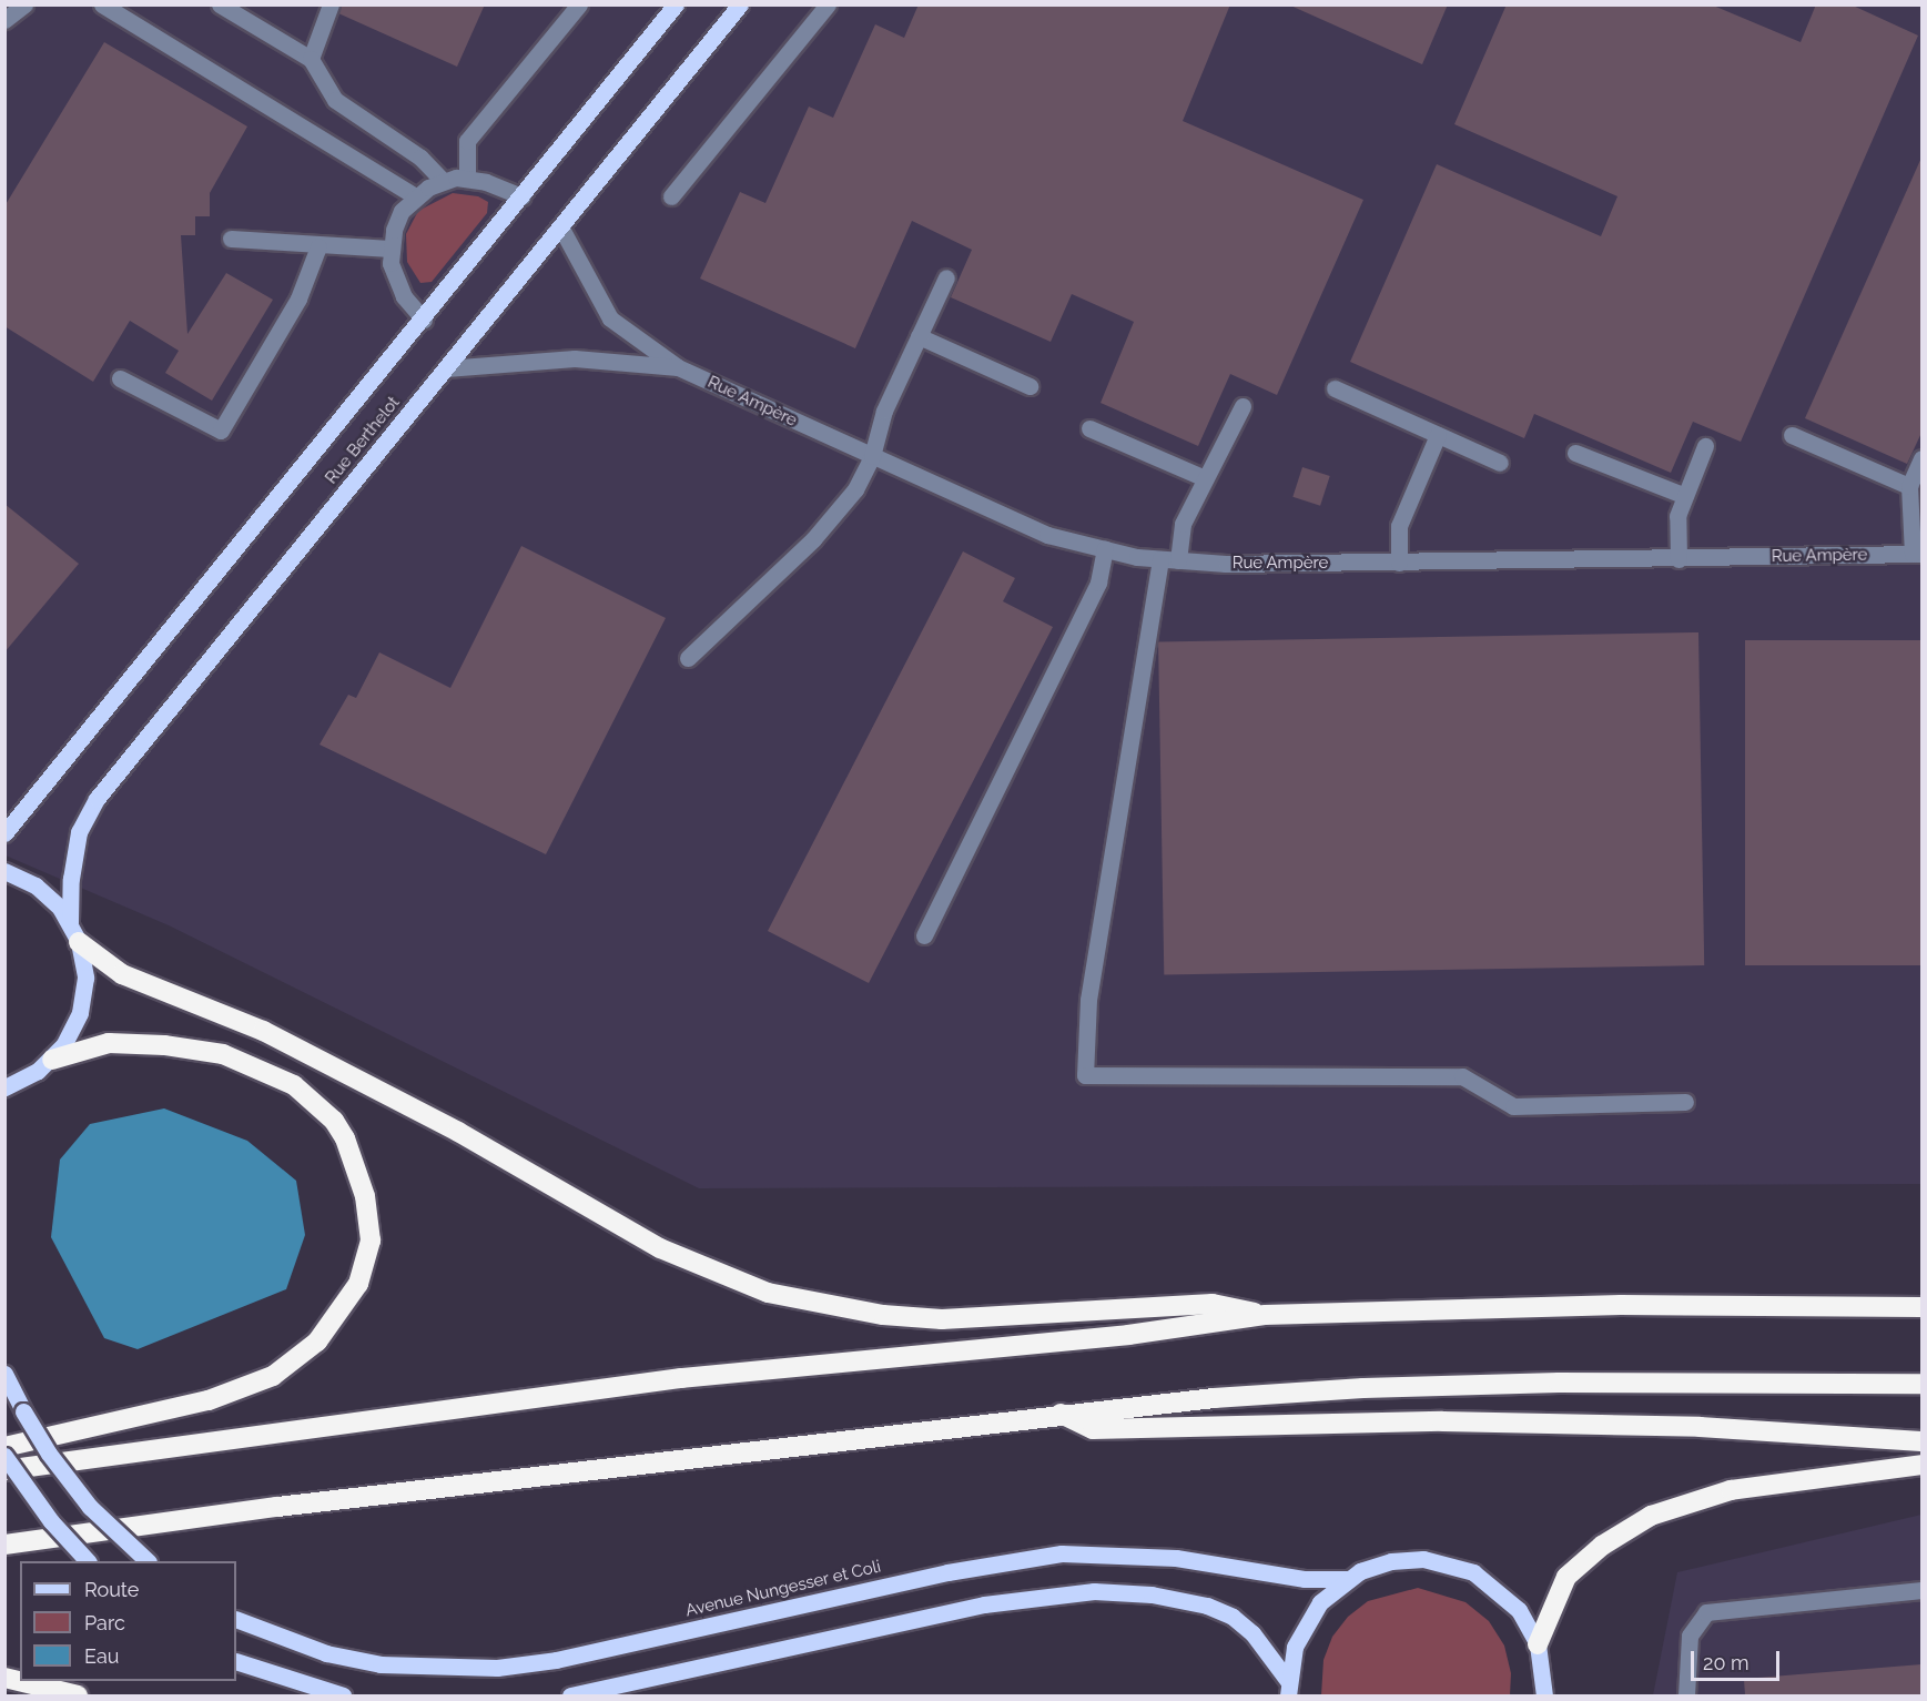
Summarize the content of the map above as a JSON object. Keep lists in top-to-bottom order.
{
  "streets": {
    "main road": ["Rue Berthelot", "Avenue Nungesser et Coli"],
    "street": ["Rue Ampère"]
  },
  "crossings": [
    ["Rue Ampère", "Rue Berthelot"]
  ],
  "legend": ["Route", "Parc", "Eau"],
  "scale_bar": "20 m"
}
